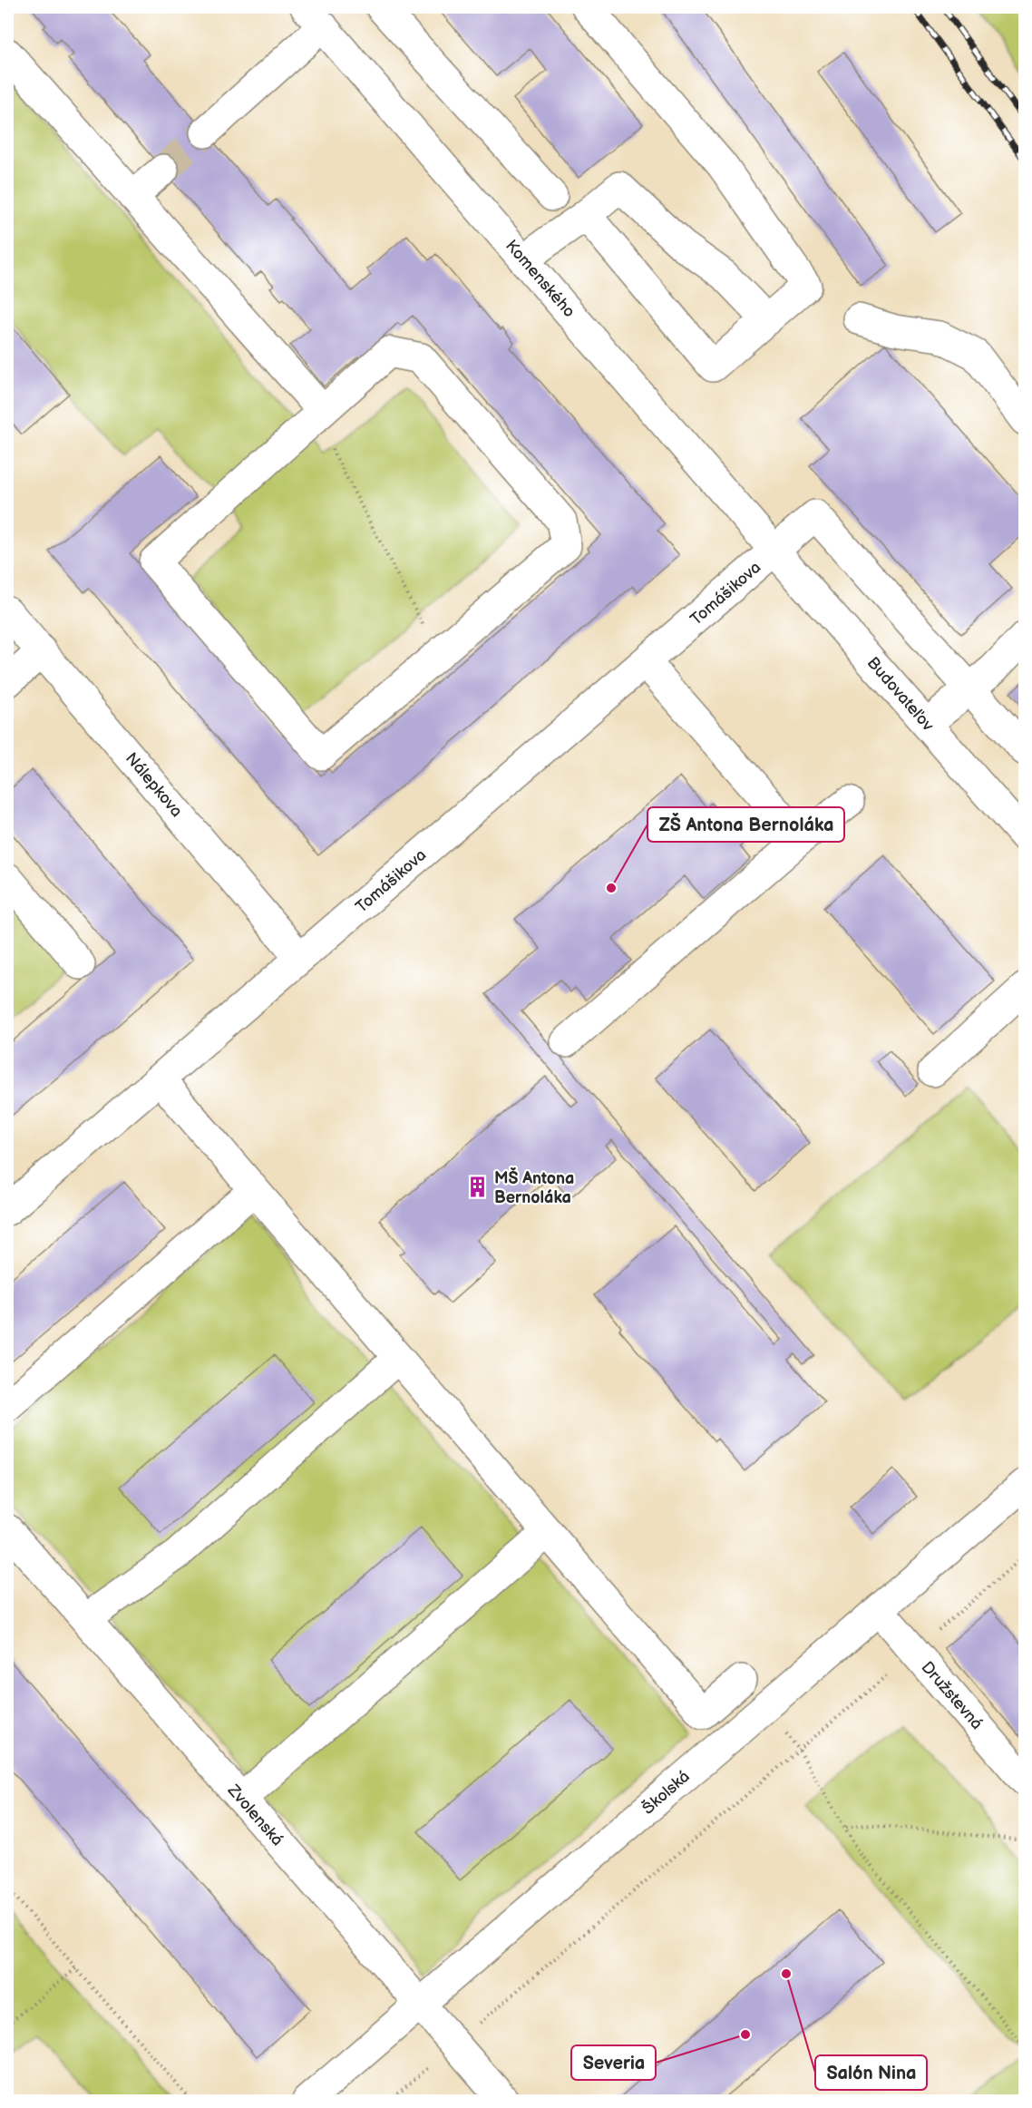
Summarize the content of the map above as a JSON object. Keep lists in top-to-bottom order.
{
  "streets": {
    "street": [
      "Komenského",
      "Tomášikova",
      "Budovateľov",
      "Nálepkova",
      "Družstevná",
      "Školská",
      "Zvolenská"
    ]
  },
  "crossings": [
    ["Komenského", "Tomášikova"],
    ["Komenského", "Budovateľov"],
    ["Tomášikova", "Budovateľov"],
    ["Tomášikova", "Nálepkova"],
    ["Družstevná", "Školská"],
    ["Školská", "Zvolenská"]
  ],
  "places": {
    "other": ["ZŠ Antona Bernoláka", "Salón Nina", "Severia"],
    "building": ["MŠ Antona Bernoláka"]
  }
}
